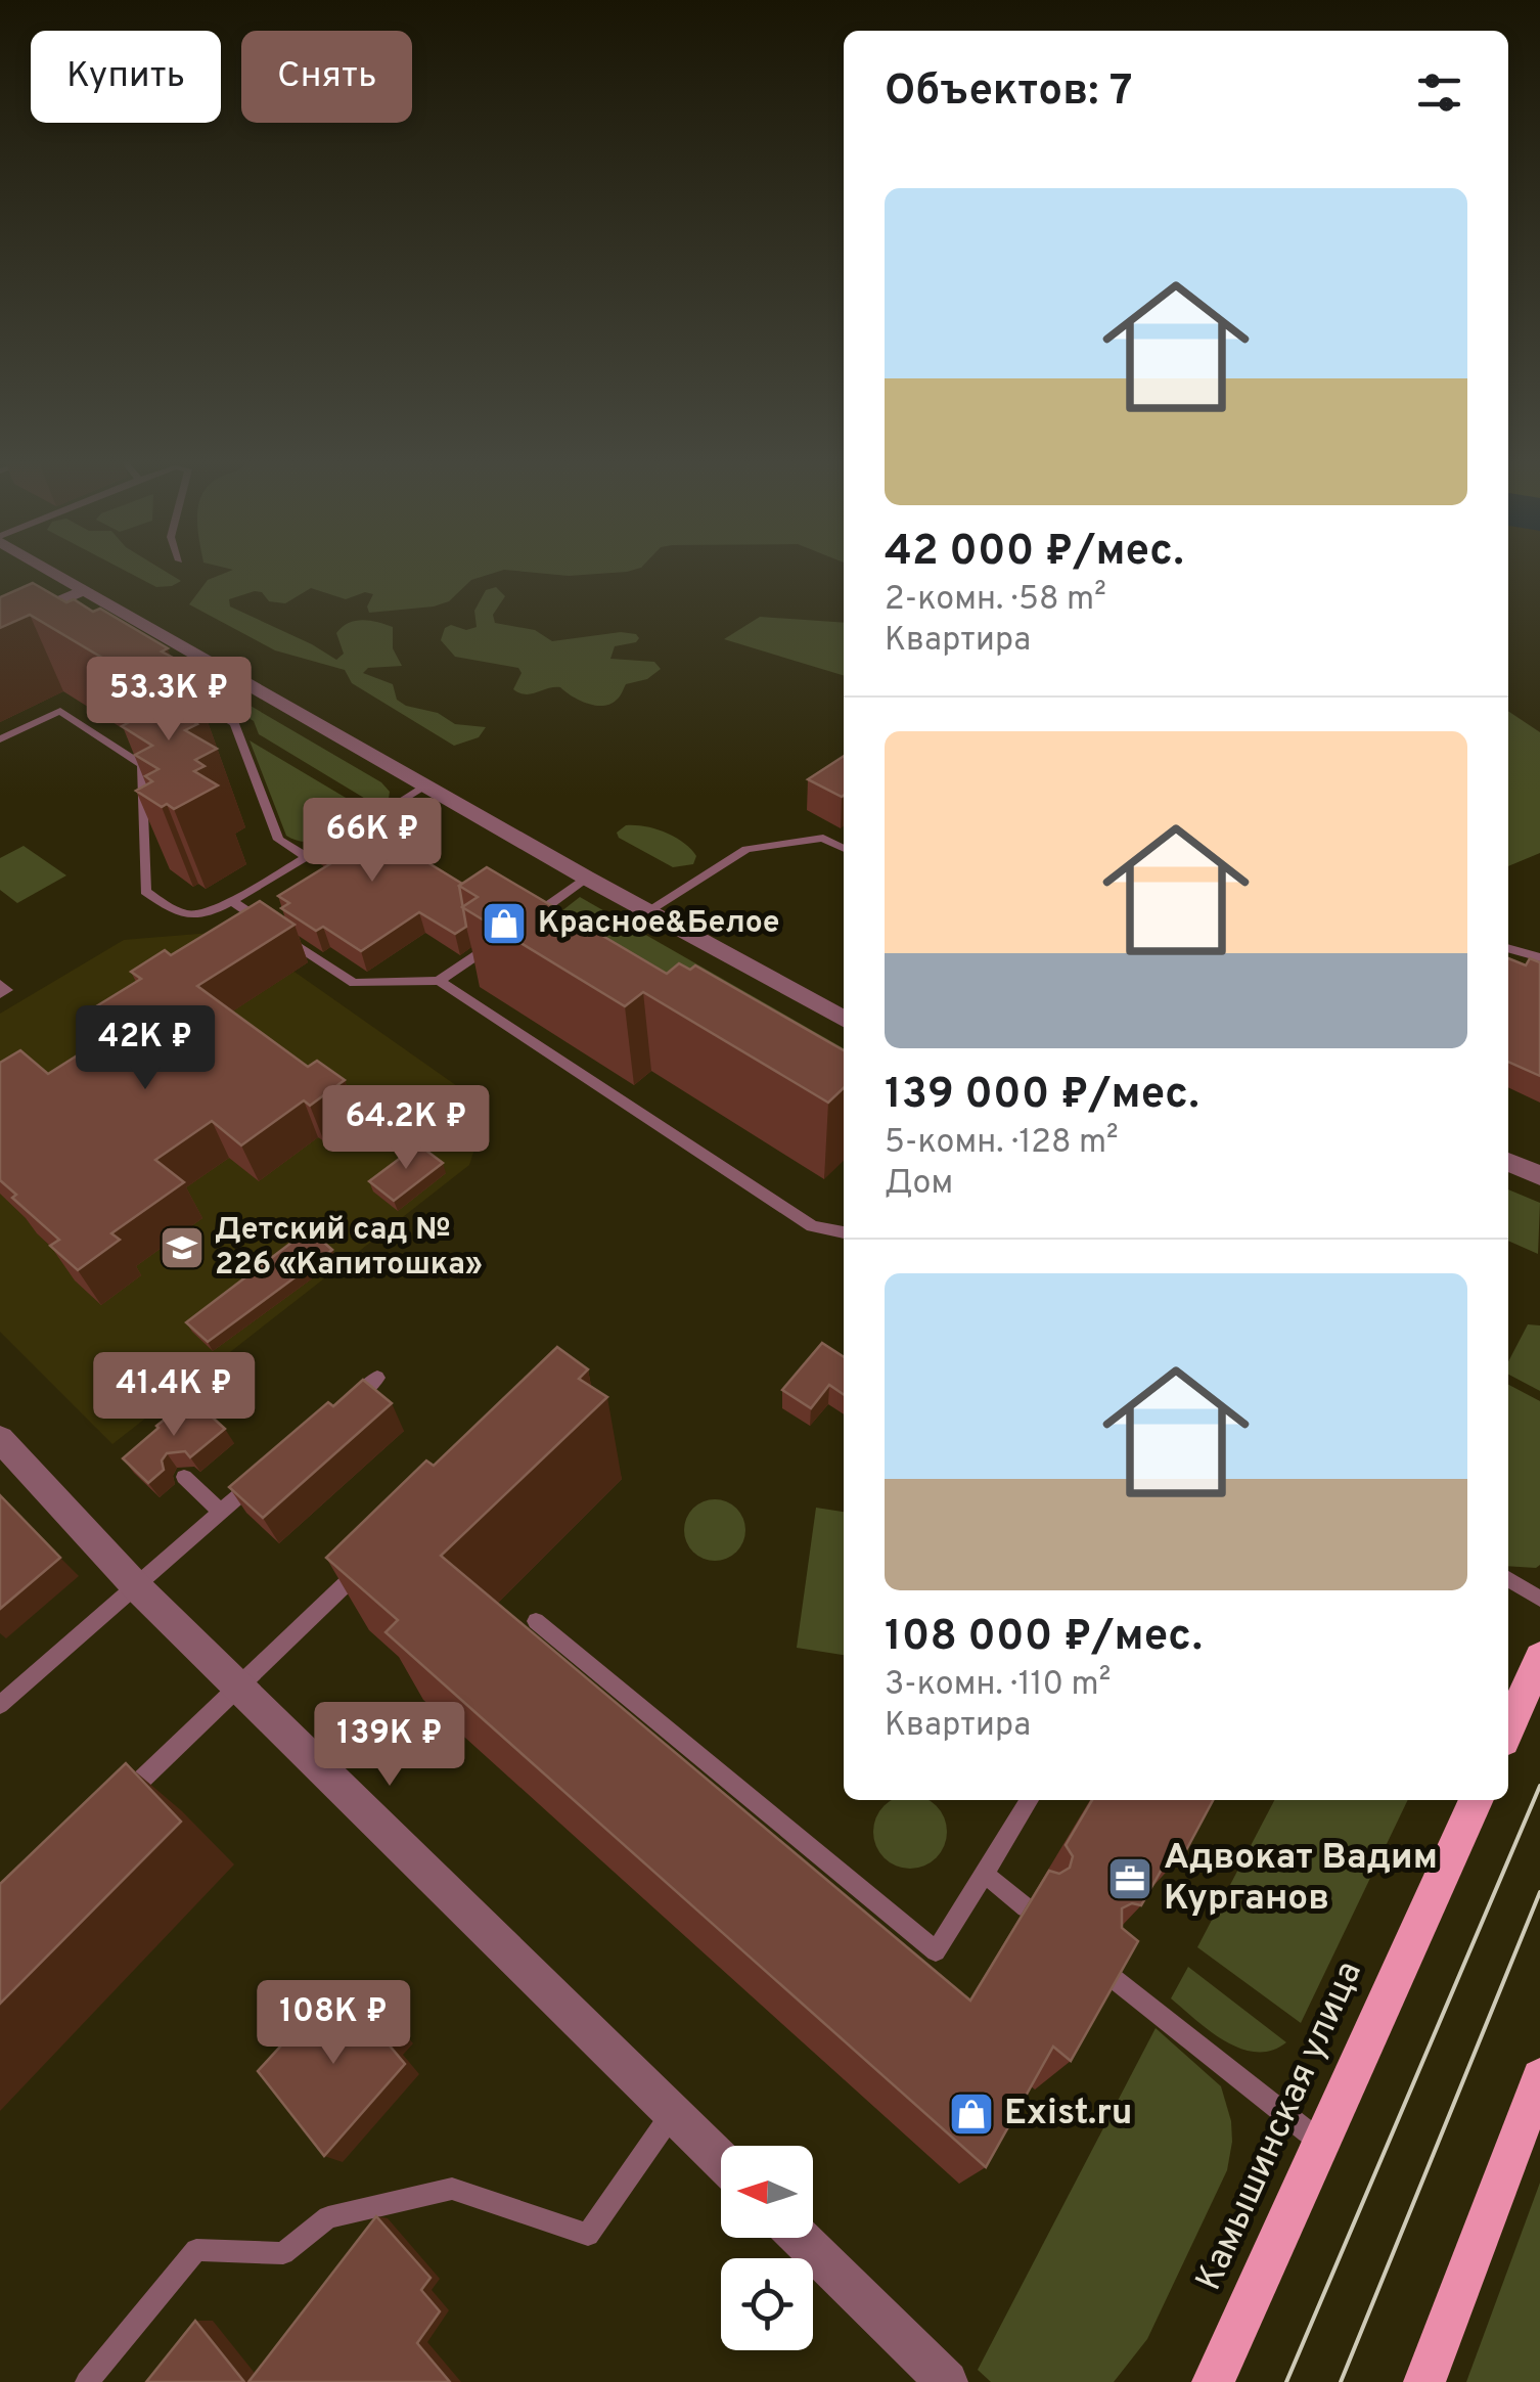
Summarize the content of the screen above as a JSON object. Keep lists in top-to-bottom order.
{
  "streets": {
    "main road": ["Камышинская улица"]
  },
  "places": {
    "shop": ["Красное&Белое", "Exist.ru"],
    "school or university": ["Детский сад № 226 «Капитошка»"],
    "office": ["Адвокат Вадим Курганов"]
  },
  "north": "left",
  "page": {
    "chip": ["Купить", "Снять"],
    "heading": "Объектов: 7",
    "list": [
      {
        "name": "42 000 ₽/мес.",
        "note": "2-комн. · 58 m² · Квартира"
      },
      {
        "name": "139 000 ₽/мес.",
        "note": "5-комн. · 128 m² · Дом"
      },
      {
        "name": "108 000 ₽/мес.",
        "note": "3-комн. · 110 m² · Квартира"
      }
    ],
    "price": [
      "53.3K ₽",
      "66K ₽",
      "42K ₽",
      "64.2K ₽",
      "41.4K ₽",
      "139K ₽",
      "108K ₽"
    ]
  }
}
